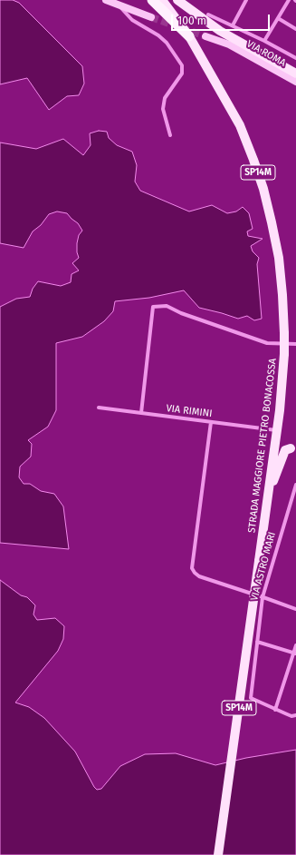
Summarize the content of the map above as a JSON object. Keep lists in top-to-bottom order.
{
  "streets": {
    "main road": ["VIA ROMA", "SP14M", "STRADA MAGGIORE PIETRO BONACOSSA"],
    "street": ["VIA RIMINI", "VIA ASTRO MARI"]
  },
  "crossings": [
    ["VIA RIMINI", "STRADA MAGGIORE PIETRO BONACOSSA"]
  ],
  "scale_bar": "100 m"
}
